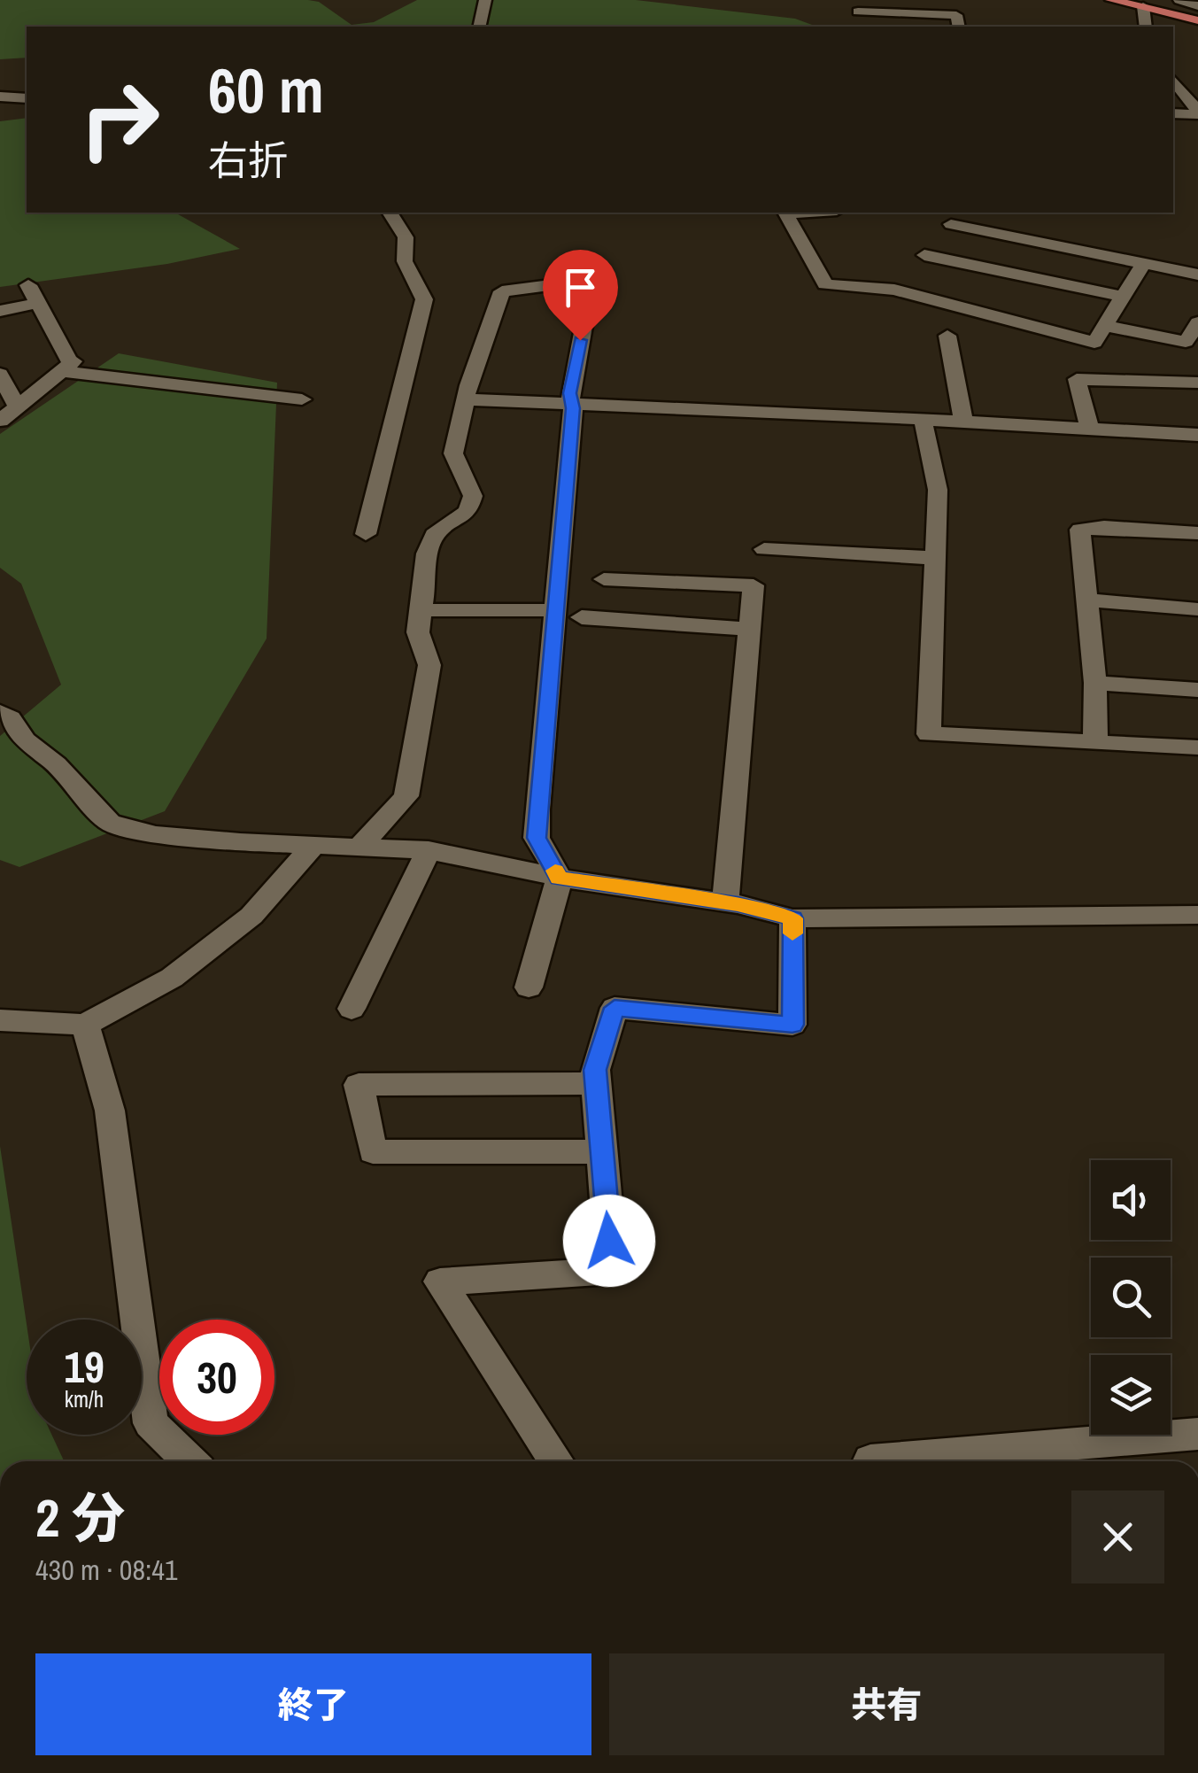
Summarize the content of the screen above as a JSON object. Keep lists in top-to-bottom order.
{
  "page": {
    "turn": ["60 m", "右折"],
    "speed": "19 km/h",
    "limit": "30",
    "heading": ["2 分", "430 m · 08:41"],
    "buttons": ["終了", "共有"]
  }
}
